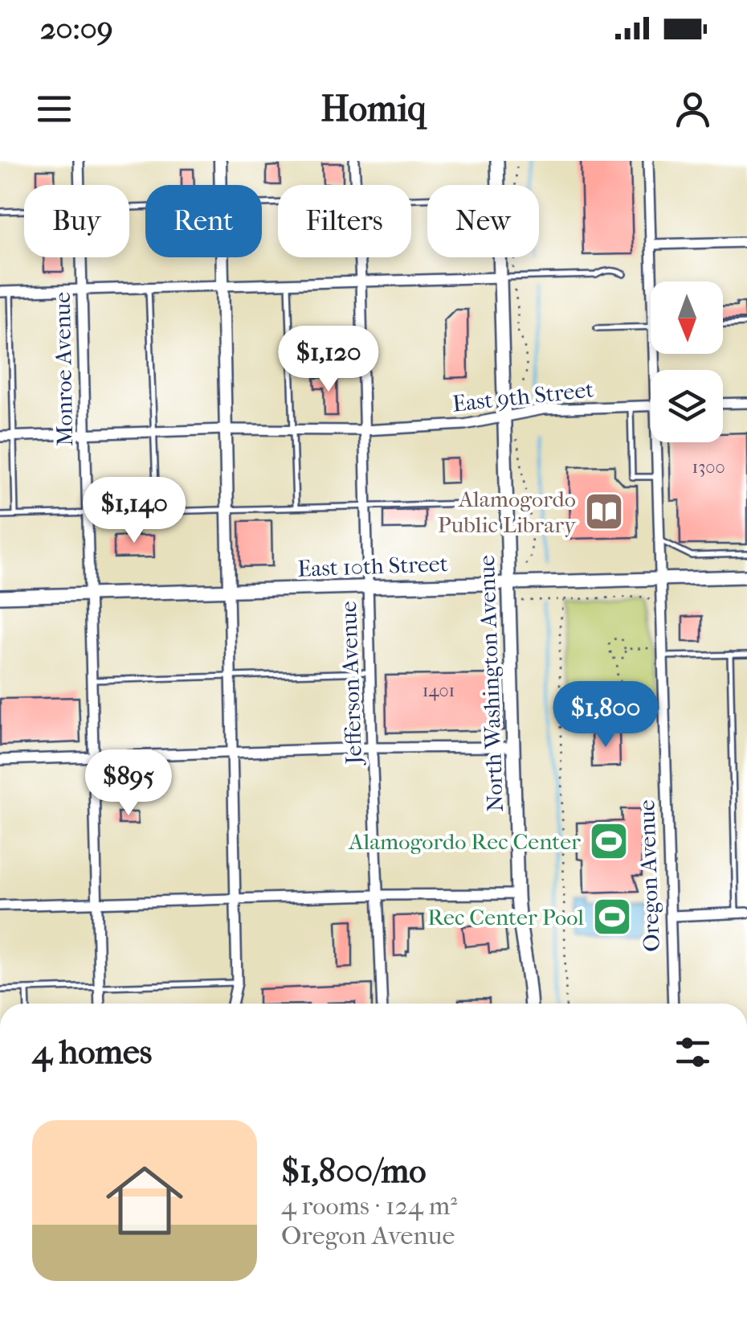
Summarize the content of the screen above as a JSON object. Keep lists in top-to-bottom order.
{
  "streets": {
    "main road": ["East 10th Street", "North Washington Avenue"],
    "street": [
      "Monroe Avenue",
      "East 9th Street",
      "Jefferson Avenue",
      "Oregon Avenue"
    ]
  },
  "crossings": [
    ["Monroe Avenue", "East 9th Street"],
    ["Monroe Avenue", "East 10th Street"],
    ["East 9th Street", "Jefferson Avenue"],
    ["East 9th Street", "North Washington Avenue"],
    ["East 10th Street", "Jefferson Avenue"],
    ["East 10th Street", "North Washington Avenue"],
    ["East 10th Street", "Oregon Avenue"]
  ],
  "places": {
    "library": ["Alamogordo Public Library"],
    "sports": ["Alamogordo Rec Center", "Rec Center Pool"]
  },
  "house_numbers": ["1300", "1401"],
  "north": "bottom",
  "page": {
    "status": "20:09",
    "header": "Homiq",
    "chip": [
      "Buy",
      "Rent",
      "Filters",
      "New"
    ],
    "price": [
      "$1,120",
      "$1,140",
      "$1,800",
      "$895"
    ],
    "heading": "4 homes",
    "list": [
      {
        "name": "$1,800/mo",
        "note": "4 rooms · 124 m² · Oregon Avenue"
      }
    ]
  }
}
